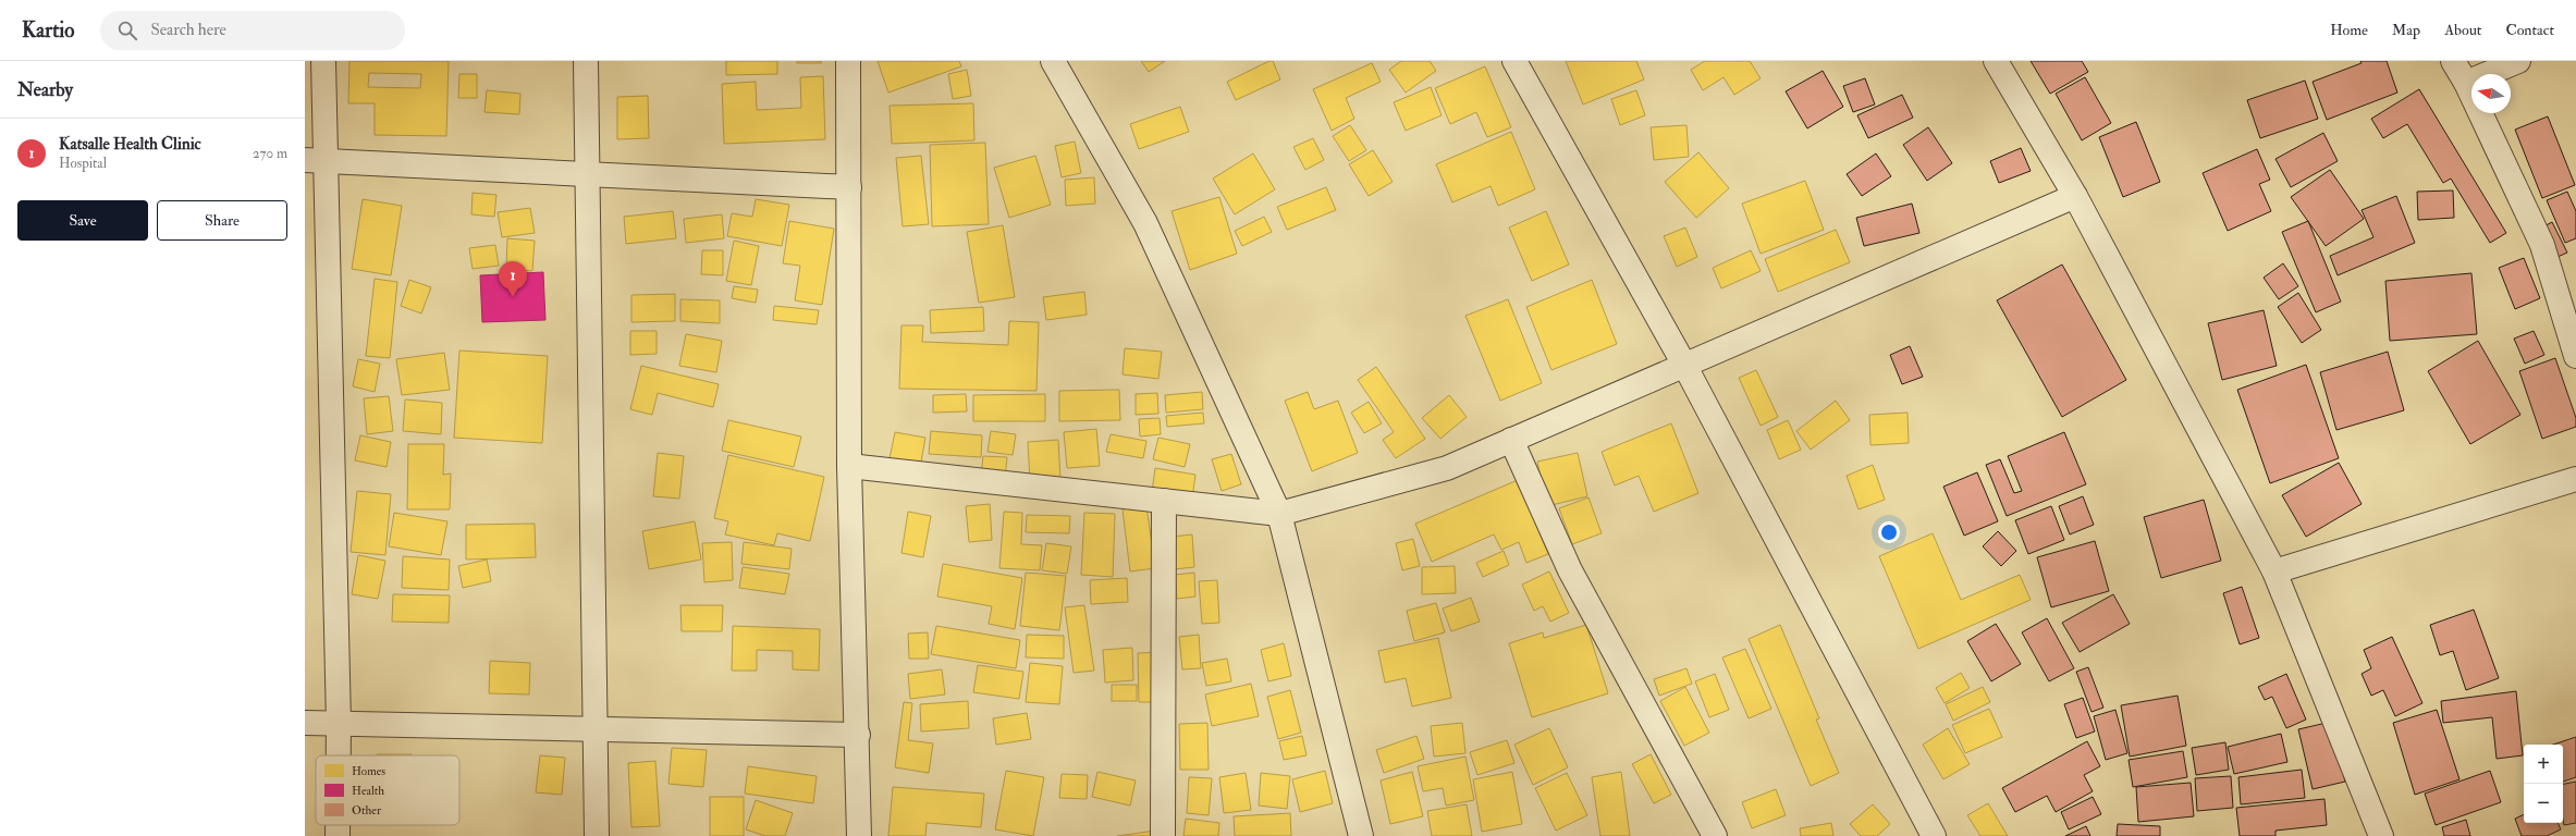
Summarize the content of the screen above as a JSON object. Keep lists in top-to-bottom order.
{
  "legend": ["Homes", "Health", "Other"],
  "north": "left",
  "page": {
    "header": "Kartio",
    "search": "Search here",
    "nav": [
      "Home",
      "Map",
      "About",
      "Contact"
    ],
    "heading": "Nearby",
    "list": [
      {
        "mark": "1",
        "name": "Katsalle Health Clinic",
        "note": "Hospital",
        "value": "270 m"
      }
    ],
    "buttons": ["Save", "Share"],
    "pins": "1",
    "map_buttons": ["+", "−"]
  }
}
